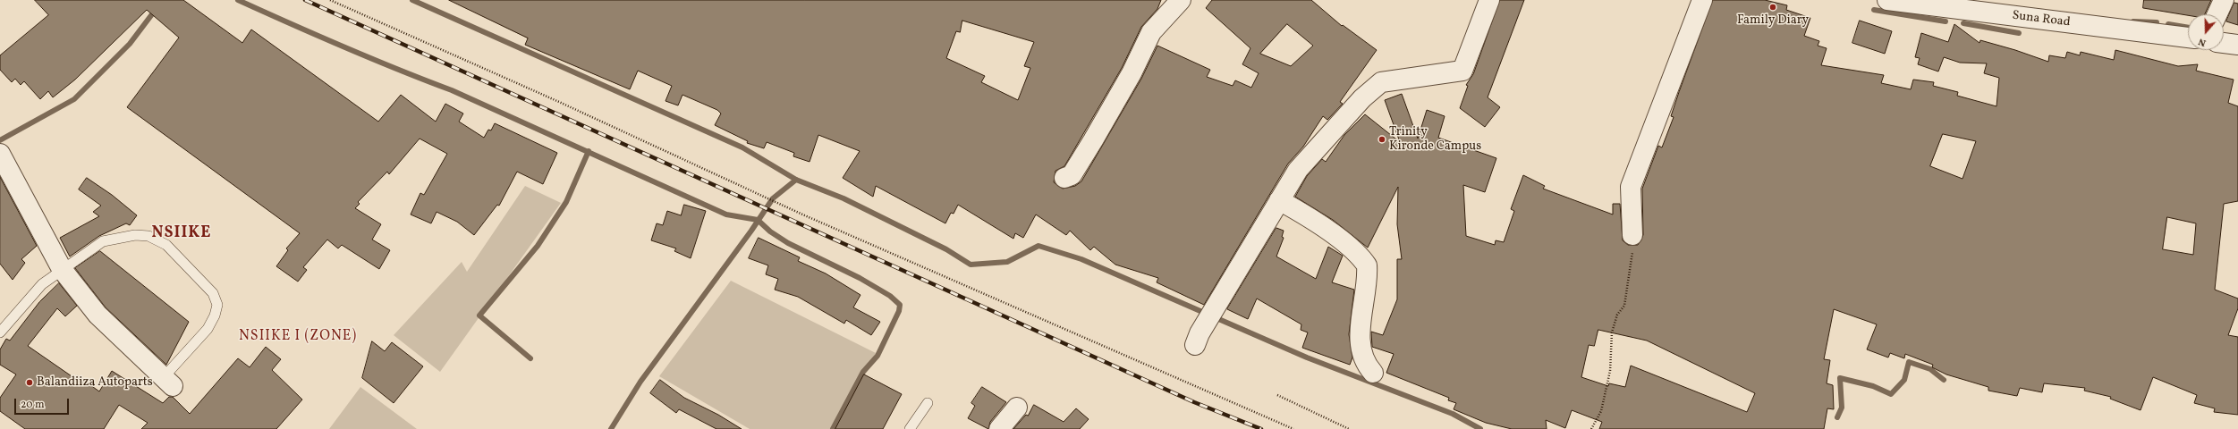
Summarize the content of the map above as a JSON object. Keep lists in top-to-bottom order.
{
  "streets": {
    "street": ["Suna Road"]
  },
  "districts": ["NSIIKE", "NSIIKE I (ZONE)"],
  "places": ["Family Diary", "Trinity Kironde Campus", "Balandiiza Autoparts"],
  "scale_bar": "20 m",
  "north": "bottom"
}
